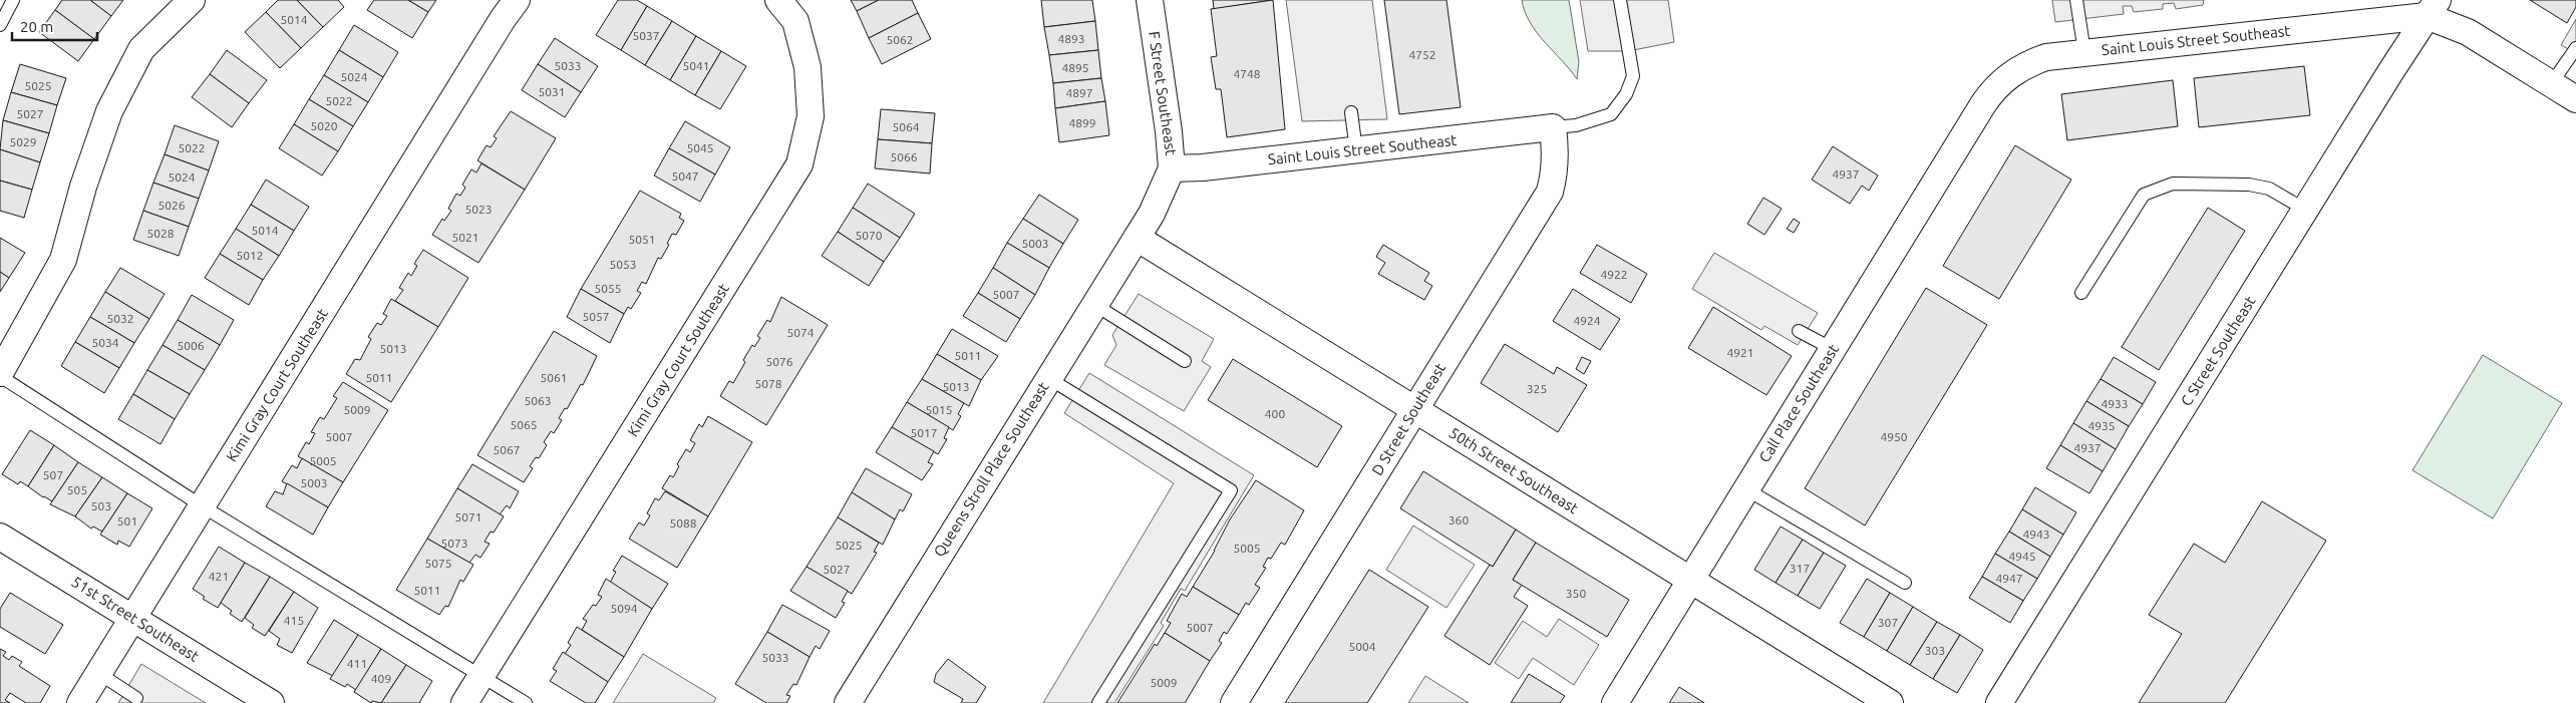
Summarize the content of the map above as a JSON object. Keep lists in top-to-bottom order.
{
  "streets": {
    "street": [
      "Saint Louis Street Southeast",
      "F Street Southeast",
      "C Street Southeast",
      "Kimi Gray Court Southeast",
      "Call Place Southeast",
      "D Street Southeast",
      "Queens Stroll Place Southeast",
      "50th Street Southeast",
      "51st Street Southeast"
    ]
  },
  "crossings": [
    ["Saint Louis Street Southeast", "F Street Southeast"],
    ["Saint Louis Street Southeast", "C Street Southeast"],
    ["Saint Louis Street Southeast", "Call Place Southeast"],
    ["Saint Louis Street Southeast", "D Street Southeast"],
    ["F Street Southeast", "Queens Stroll Place Southeast"],
    ["F Street Southeast", "50th Street Southeast"],
    ["Kimi Gray Court Southeast", "51st Street Southeast"],
    ["Call Place Southeast", "50th Street Southeast"],
    ["D Street Southeast", "50th Street Southeast"],
    ["Queens Stroll Place Southeast", "50th Street Southeast"]
  ],
  "house_numbers": [
    "5014",
    "5037",
    "4893",
    "5062",
    "4752",
    "5033",
    "5041",
    "4895",
    "4748",
    "5024",
    "5025",
    "5031",
    "4897",
    "5022",
    "5027",
    "4899",
    "5020",
    "5064",
    "5029",
    "5022",
    "5045",
    "5066",
    "4937",
    "5047",
    "5024",
    "5026",
    "5023",
    "5014",
    "5028",
    "5070",
    "5021",
    "5051",
    "5003",
    "5012",
    "5053",
    "4922",
    "5055",
    "5007",
    "5057",
    "5032",
    "4924",
    "5074",
    "5034",
    "5006",
    "5013",
    "4921",
    "5011",
    "5076",
    "5011",
    "5061",
    "5078",
    "5013",
    "325",
    "5063",
    "4933",
    "5009",
    "5015",
    "400",
    "5065",
    "4935",
    "5017",
    "5007",
    "4950",
    "4937",
    "5067",
    "5005",
    "507",
    "5003",
    "505",
    "503",
    "5071",
    "360",
    "501",
    "5088",
    "4943",
    "5073",
    "5025",
    "5005",
    "4945",
    "5075",
    "317",
    "5027",
    "421",
    "4947",
    "5011",
    "350",
    "5094",
    "415",
    "307",
    "5007",
    "5004",
    "303",
    "5033",
    "411",
    "409",
    "5009"
  ],
  "scale_bar": "20 m"
}
